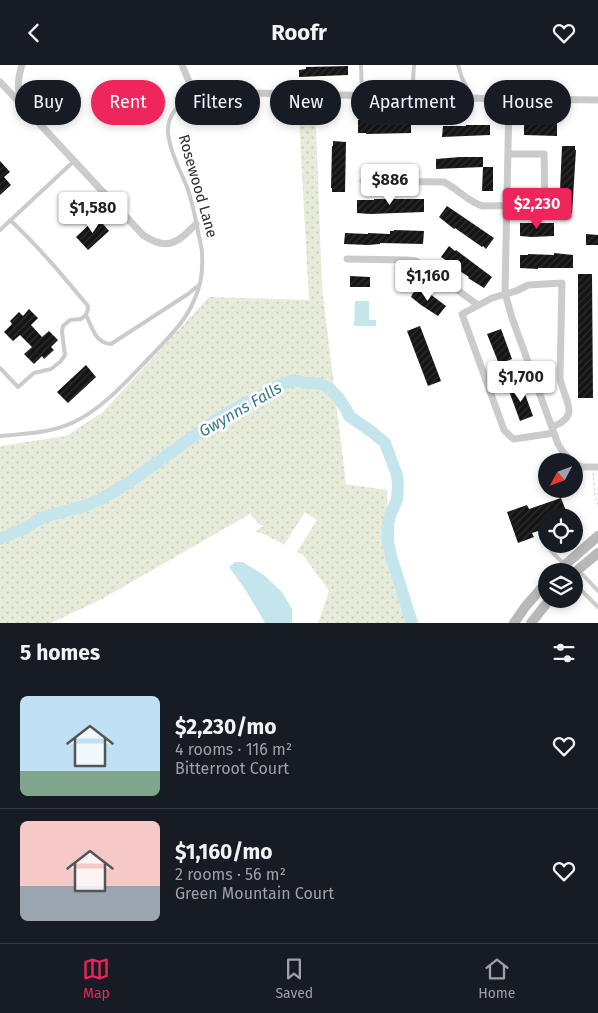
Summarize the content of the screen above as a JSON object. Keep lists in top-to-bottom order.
{
  "streets": {
    "street": ["Rosewood Lane"]
  },
  "water": ["Gwynns Falls"],
  "north": "bottom left",
  "page": {
    "header": "Roofr",
    "chip": [
      "Buy",
      "Rent",
      "Filters",
      "New",
      "Apartment",
      "House"
    ],
    "price": [
      "$886",
      "$2,230",
      "$1,580",
      "$1,160",
      "$1,700"
    ],
    "heading": "5 homes",
    "list": [
      {
        "name": "$2,230/mo",
        "note": "4 rooms · 116 m² · Bitterroot Court"
      },
      {
        "name": "$1,160/mo",
        "note": "2 rooms · 56 m² · Green Mountain Court"
      }
    ],
    "tabs": ["Map", "Saved", "Home"]
  }
}
